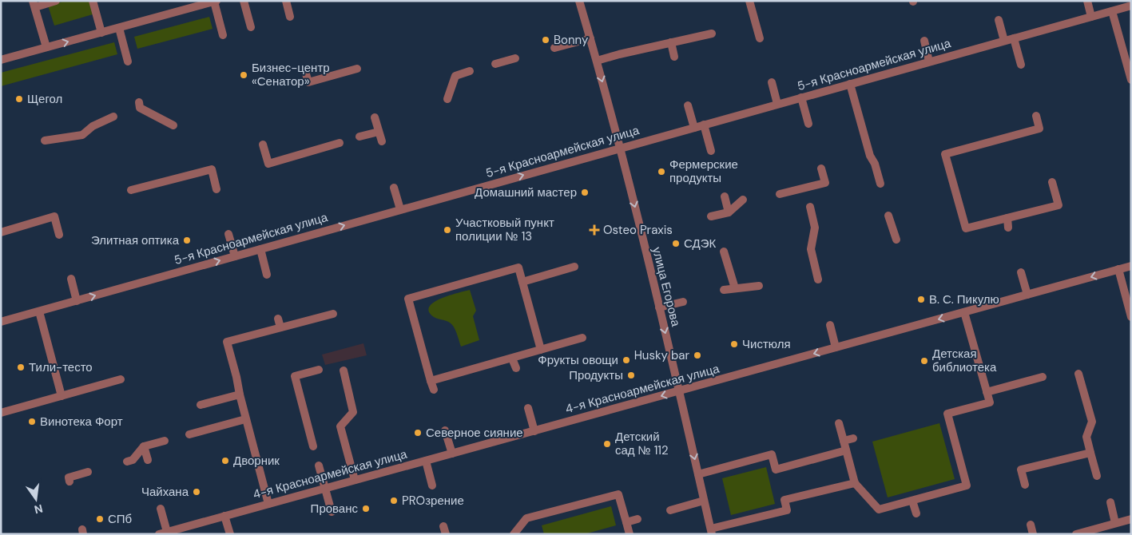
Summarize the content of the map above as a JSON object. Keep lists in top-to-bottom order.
{
  "streets": {
    "street": ["5-я Красноармейская улица", "улица Егорова", "4-я Красноармейская улица"]
  },
  "crossings": [
    ["5-я Красноармейская улица", "улица Егорова"],
    ["улица Егорова", "4-я Красноармейская улица"]
  ],
  "one_way": ["5-я Красноармейская улица", "улица Егорова", "4-я Красноармейская улица"],
  "places": {
    "other": [
      "Bonny",
      "Бизнес-центр «Сенатор»",
      "Щегол",
      "Фермерские продукты",
      "Домашний мастер",
      "Участковый пункт полиции № 13",
      "Элитная оптика",
      "СДЭК",
      "В. С. Пикулю",
      "Чистюля",
      "Husky bar",
      "Фрукты овощи",
      "Детская библиотека",
      "Тили-тесто",
      "Продукты",
      "Винотека Форт",
      "Северное сияние",
      "Детский сад № 112",
      "Дворник",
      "Чайхана",
      "PROзрение",
      "Прованс",
      "СПб"
    ],
    "health": ["Osteo Praxis"]
  },
  "north": "bottom"
}
